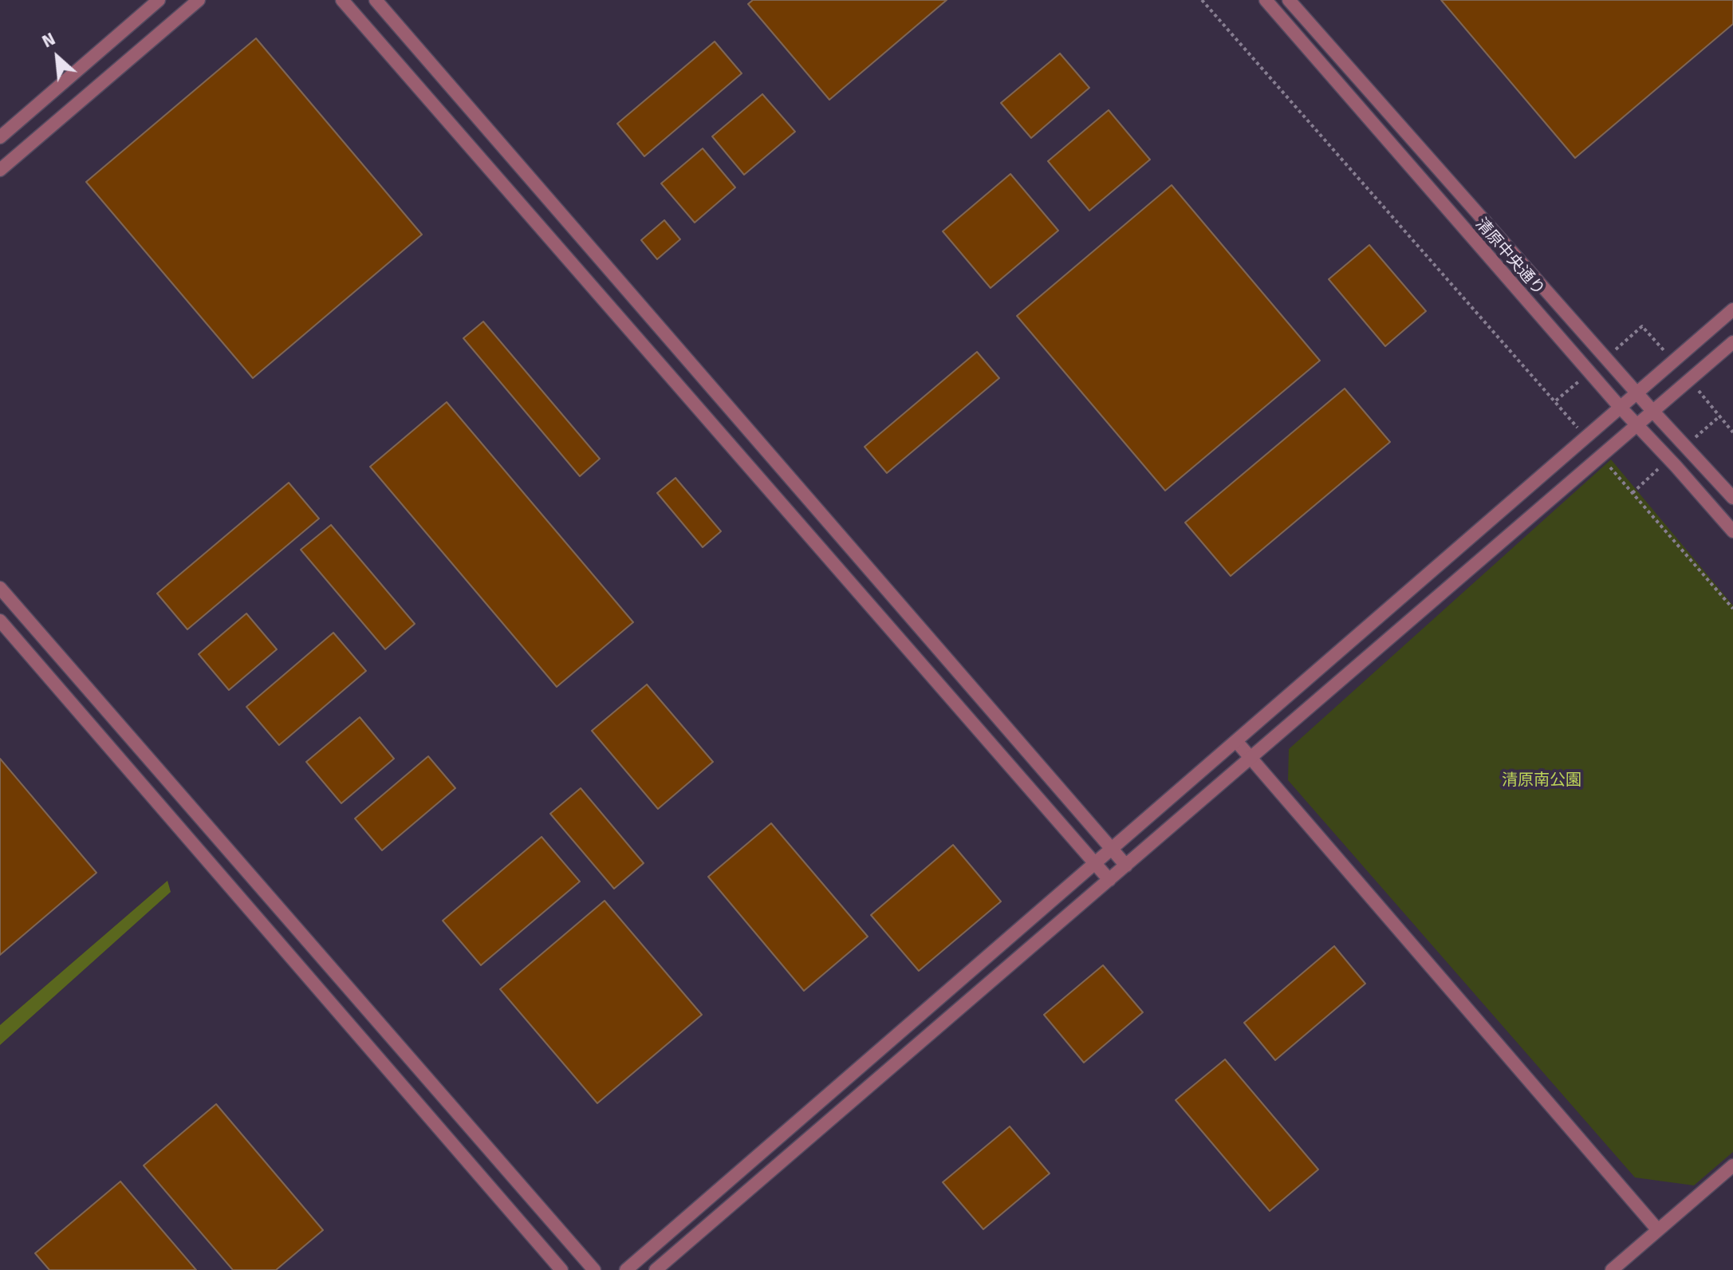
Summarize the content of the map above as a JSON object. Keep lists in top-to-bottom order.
{
  "streets": {
    "street": ["清原中央通り"]
  },
  "parks": ["清原南公園"],
  "north": "top left"
}
